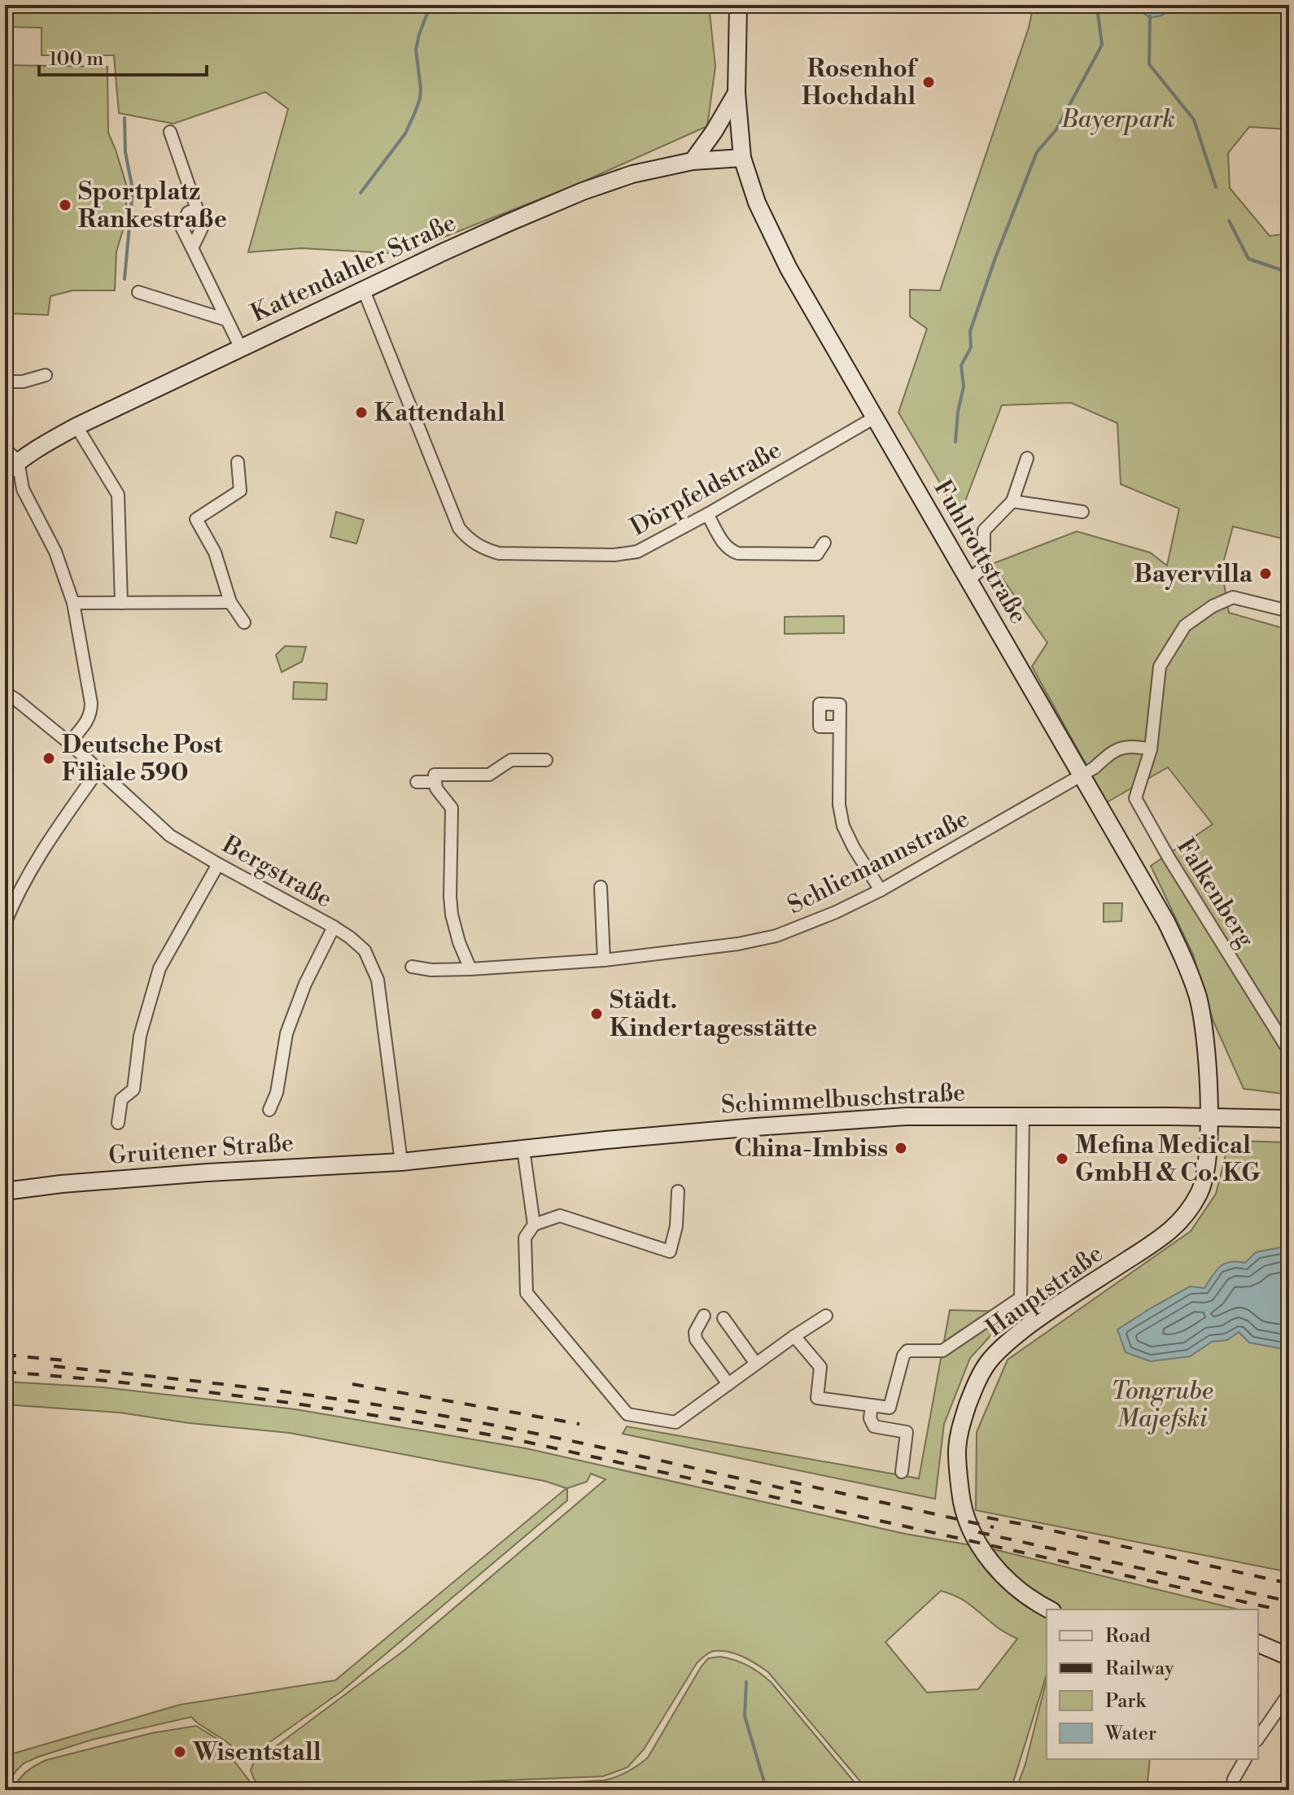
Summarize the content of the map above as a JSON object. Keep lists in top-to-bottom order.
{
  "streets": {
    "street": [
      "Kattendahler Straße",
      "Dörpfeldstraße",
      "Fuhlrottstraße",
      "Schliemannstraße",
      "Bergstraße",
      "Falkenberg",
      "Schimmelbuschstraße",
      "Gruitener Straße",
      "Hauptstraße"
    ]
  },
  "crossings": [
    ["Kattendahler Straße", "Dörpfeldstraße"],
    ["Kattendahler Straße", "Fuhlrottstraße"],
    ["Dörpfeldstraße", "Fuhlrottstraße"],
    ["Fuhlrottstraße", "Schliemannstraße"],
    ["Fuhlrottstraße", "Schimmelbuschstraße"],
    ["Fuhlrottstraße", "Hauptstraße"],
    ["Bergstraße", "Schimmelbuschstraße"],
    ["Bergstraße", "Gruitener Straße"],
    ["Schimmelbuschstraße", "Gruitener Straße"],
    ["Schimmelbuschstraße", "Hauptstraße"]
  ],
  "parks": ["Bayerpark", "Tongrube Majefski"],
  "places": [
    "Rosenhof Hochdahl",
    "Sportplatz Rankestraße",
    "Kattendahl",
    "Bayervilla",
    "Deutsche Post Filiale 590",
    "Städt. Kindertagesstätte",
    "China-Imbiss",
    "Mefina Medical GmbH & Co. KG",
    "Wisentstall"
  ],
  "legend": [
    "Road",
    "Railway",
    "Park",
    "Water"
  ],
  "scale_bar": "100 m"
}
